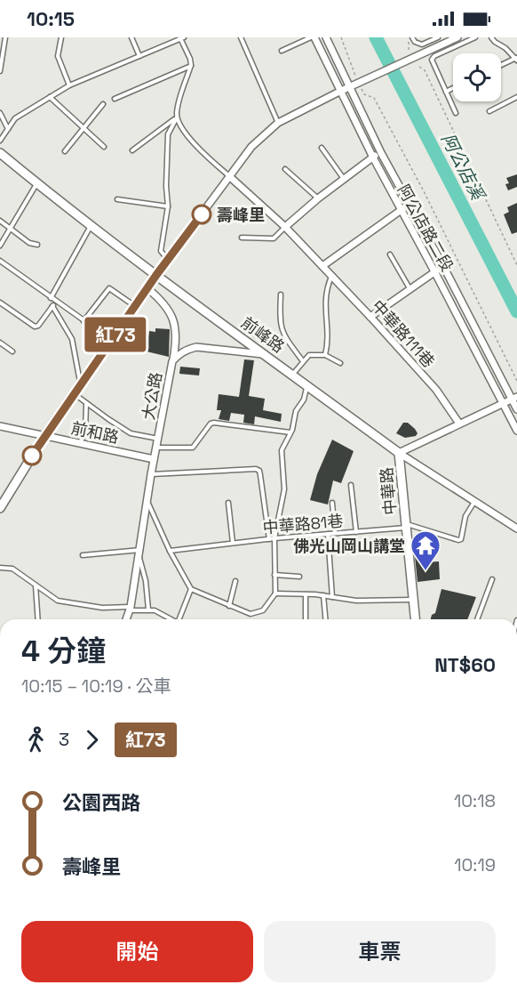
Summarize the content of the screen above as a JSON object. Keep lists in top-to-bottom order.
{
  "streets": {
    "main road": ["前峰路", "中華路"],
    "street": [
      "阿公店路二段",
      "中華路111巷",
      "大公路",
      "前和路"
    ],
    "lane": ["中華路81巷"]
  },
  "crossings": [
    ["阿公店路二段", "中華路"],
    ["中華路111巷", "中華路"],
    ["前峰路", "大公路"],
    ["前峰路", "中華路"],
    ["大公路", "前和路"],
    ["中華路", "中華路81巷"]
  ],
  "water": ["阿公店溪"],
  "places": {
    "other": ["壽峰里"],
    "temple": ["佛光山岡山講堂"]
  },
  "lines": ["bus line 紅73"],
  "page": {
    "status": "10:15",
    "on_map": "紅73",
    "heading": ["4 分鐘", "10:15 – 10:19 · 公車", "NT$60"],
    "legs": ["3", "紅73"],
    "list": [
      {
        "name": "公園西路",
        "value": "10:18"
      },
      {
        "name": "壽峰里",
        "value": "10:19"
      }
    ],
    "buttons": ["開始", "車票"]
  }
}
